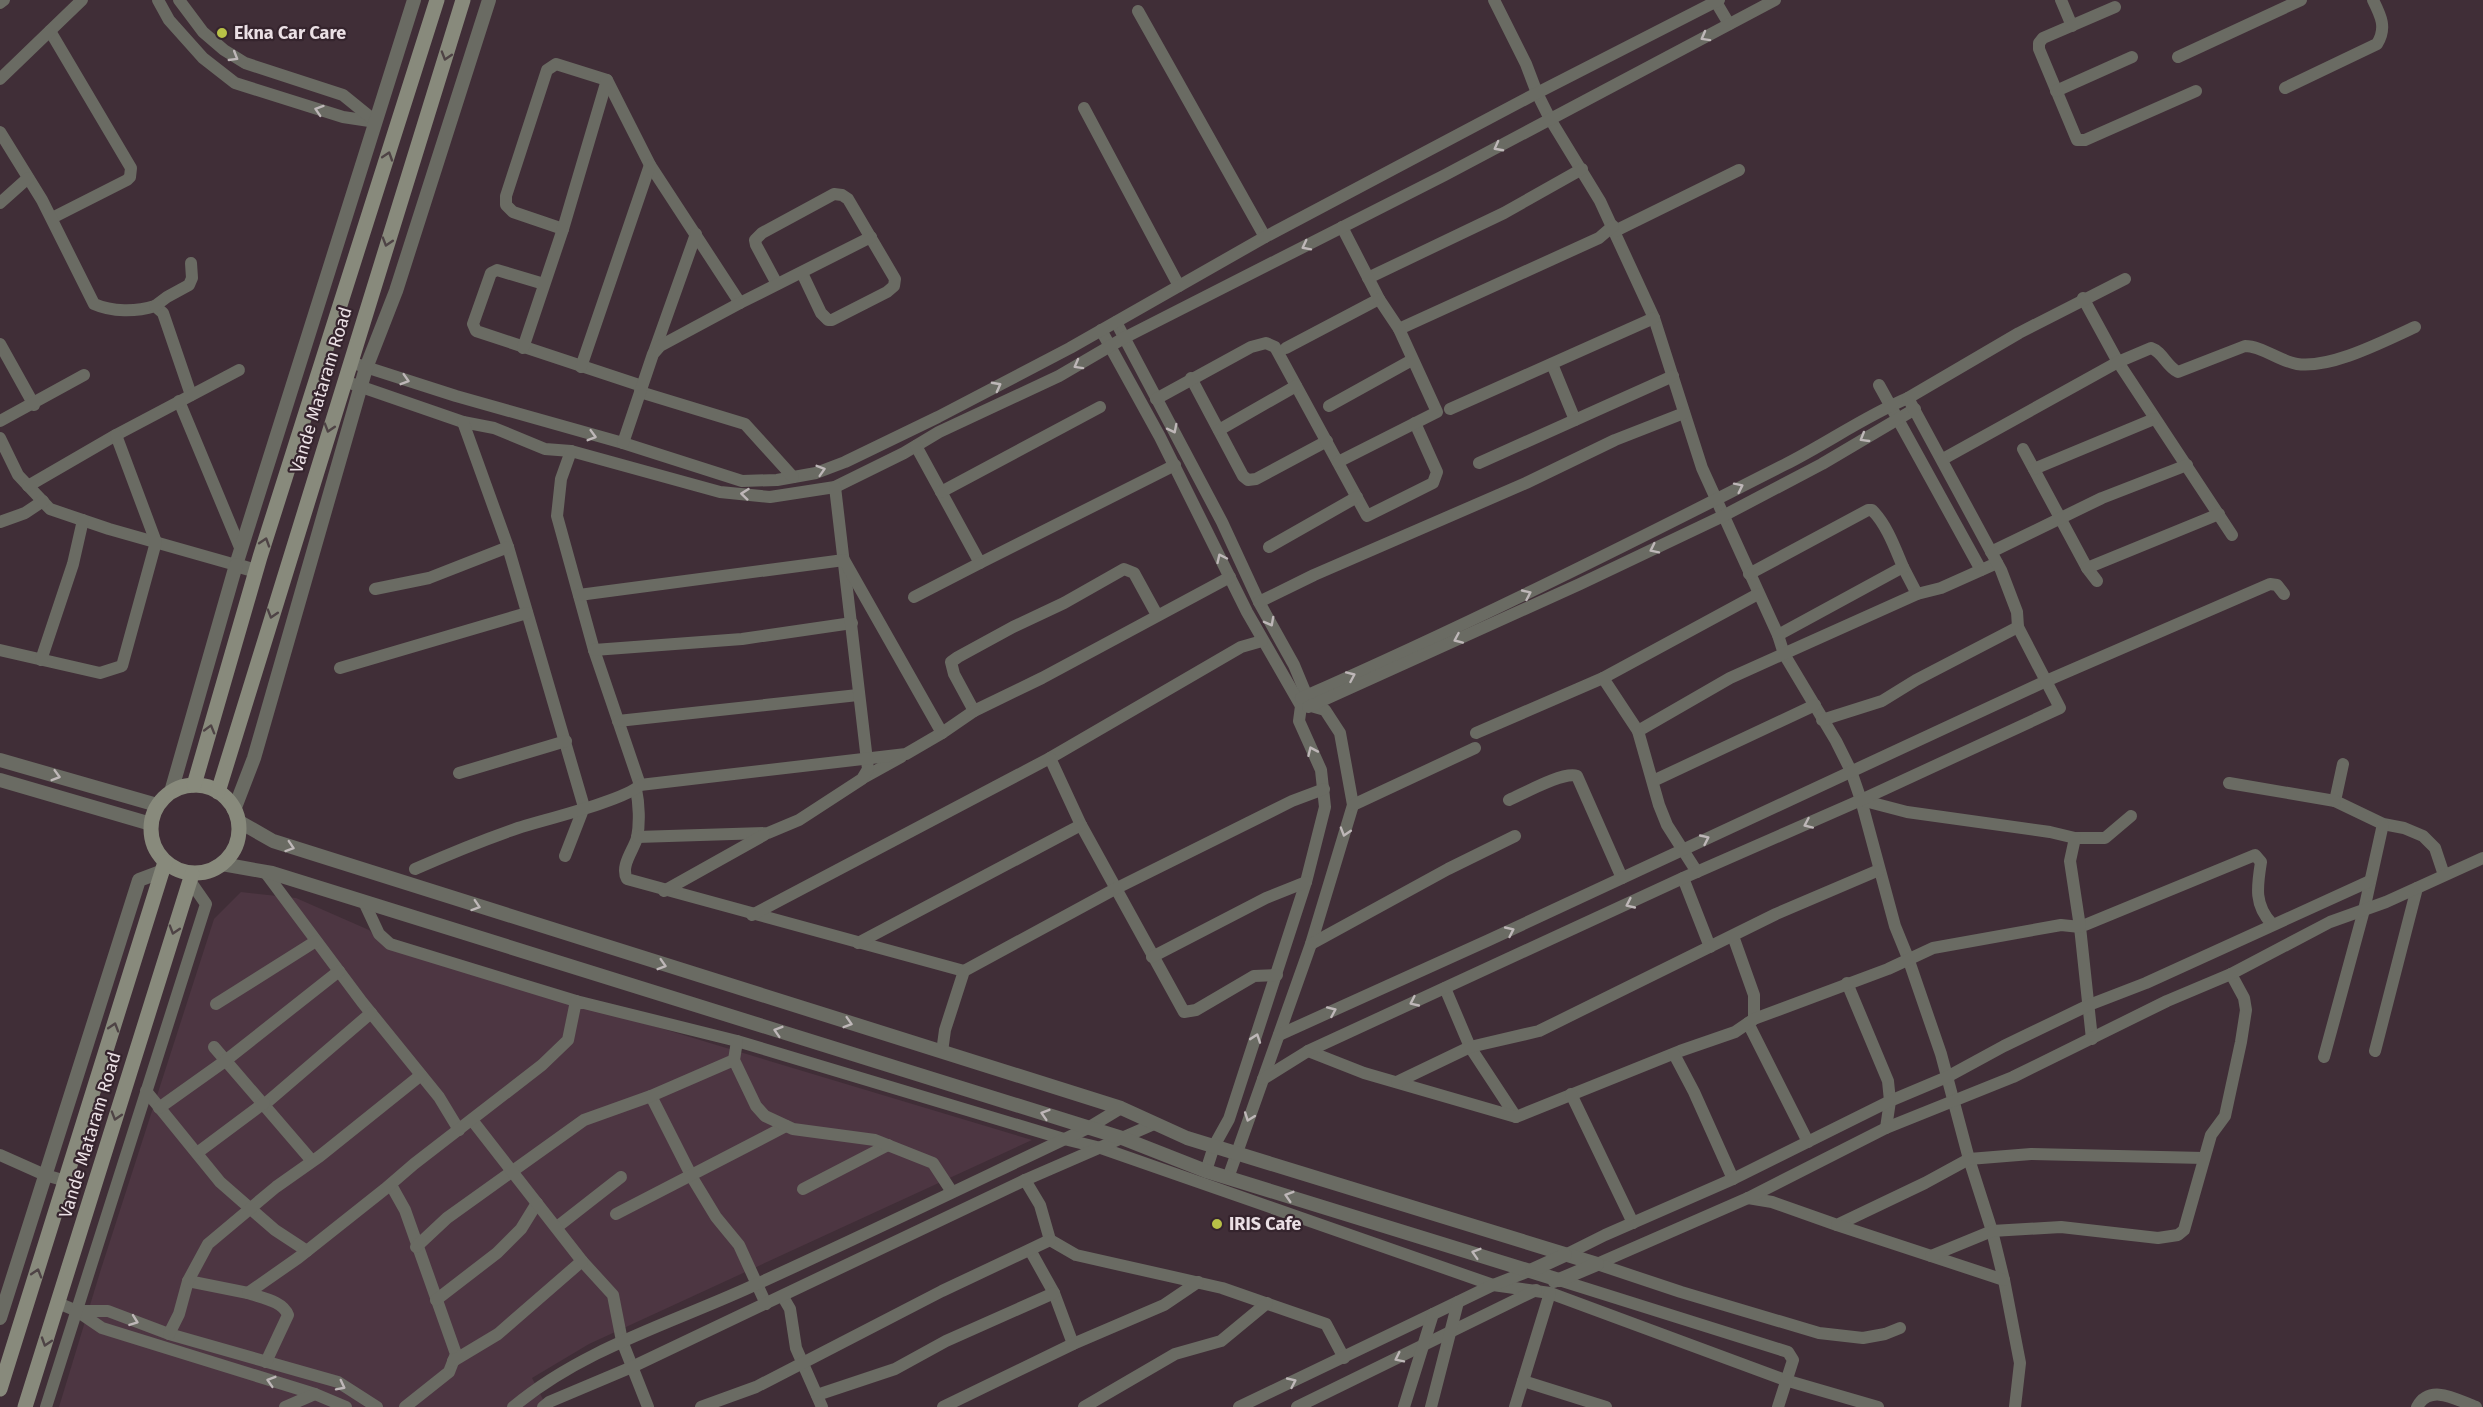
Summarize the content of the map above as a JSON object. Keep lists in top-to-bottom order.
{
  "streets": {
    "main road": ["Vande Mataram Road"]
  },
  "places": ["Ekna Car Care", "IRIS Cafe"]
}
